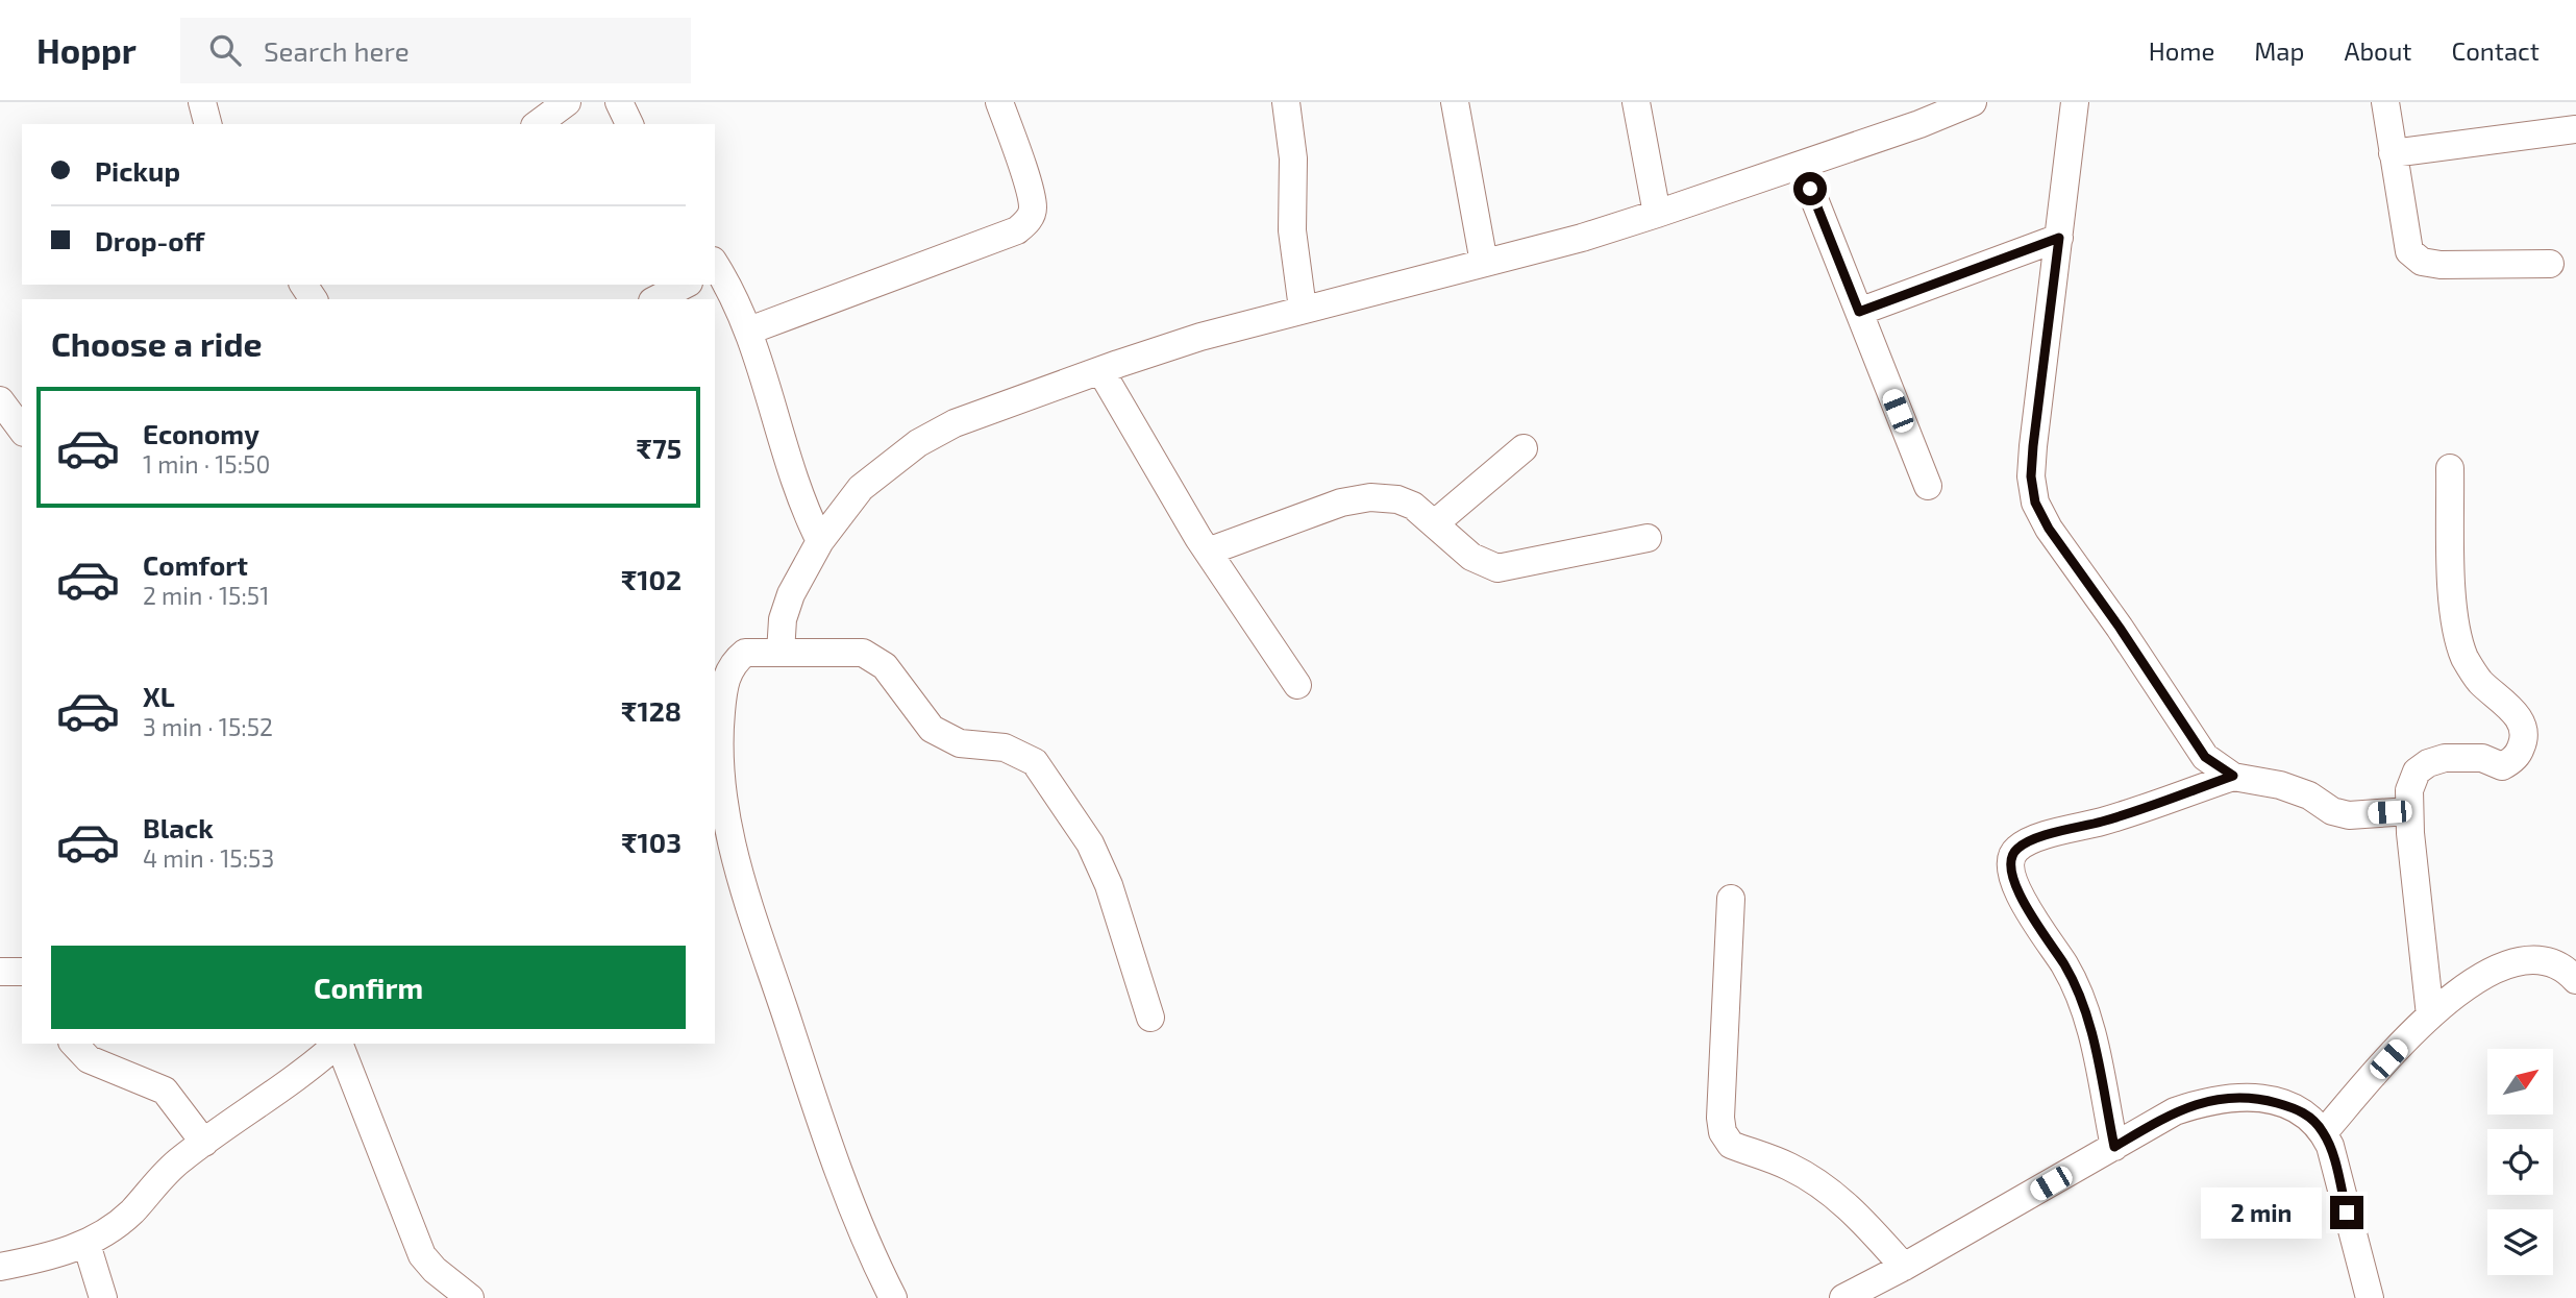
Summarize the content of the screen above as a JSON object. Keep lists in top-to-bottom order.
{
  "north": "top right",
  "page": {
    "header": "Hoppr",
    "search": "Search here",
    "nav": [
      "Home",
      "Map",
      "About",
      "Contact"
    ],
    "banner": ["Pickup", "Drop-off"],
    "heading": "Choose a ride",
    "list": [
      {
        "name": "Economy",
        "note": "1 min · 15:50",
        "value": "₹75"
      },
      {
        "name": "Comfort",
        "note": "2 min · 15:51",
        "value": "₹102"
      },
      {
        "name": "XL",
        "note": "3 min · 15:52",
        "value": "₹128"
      },
      {
        "name": "Black",
        "note": "4 min · 15:53",
        "value": "₹103"
      }
    ],
    "buttons": "Confirm",
    "bubble": "2 min"
  }
}
